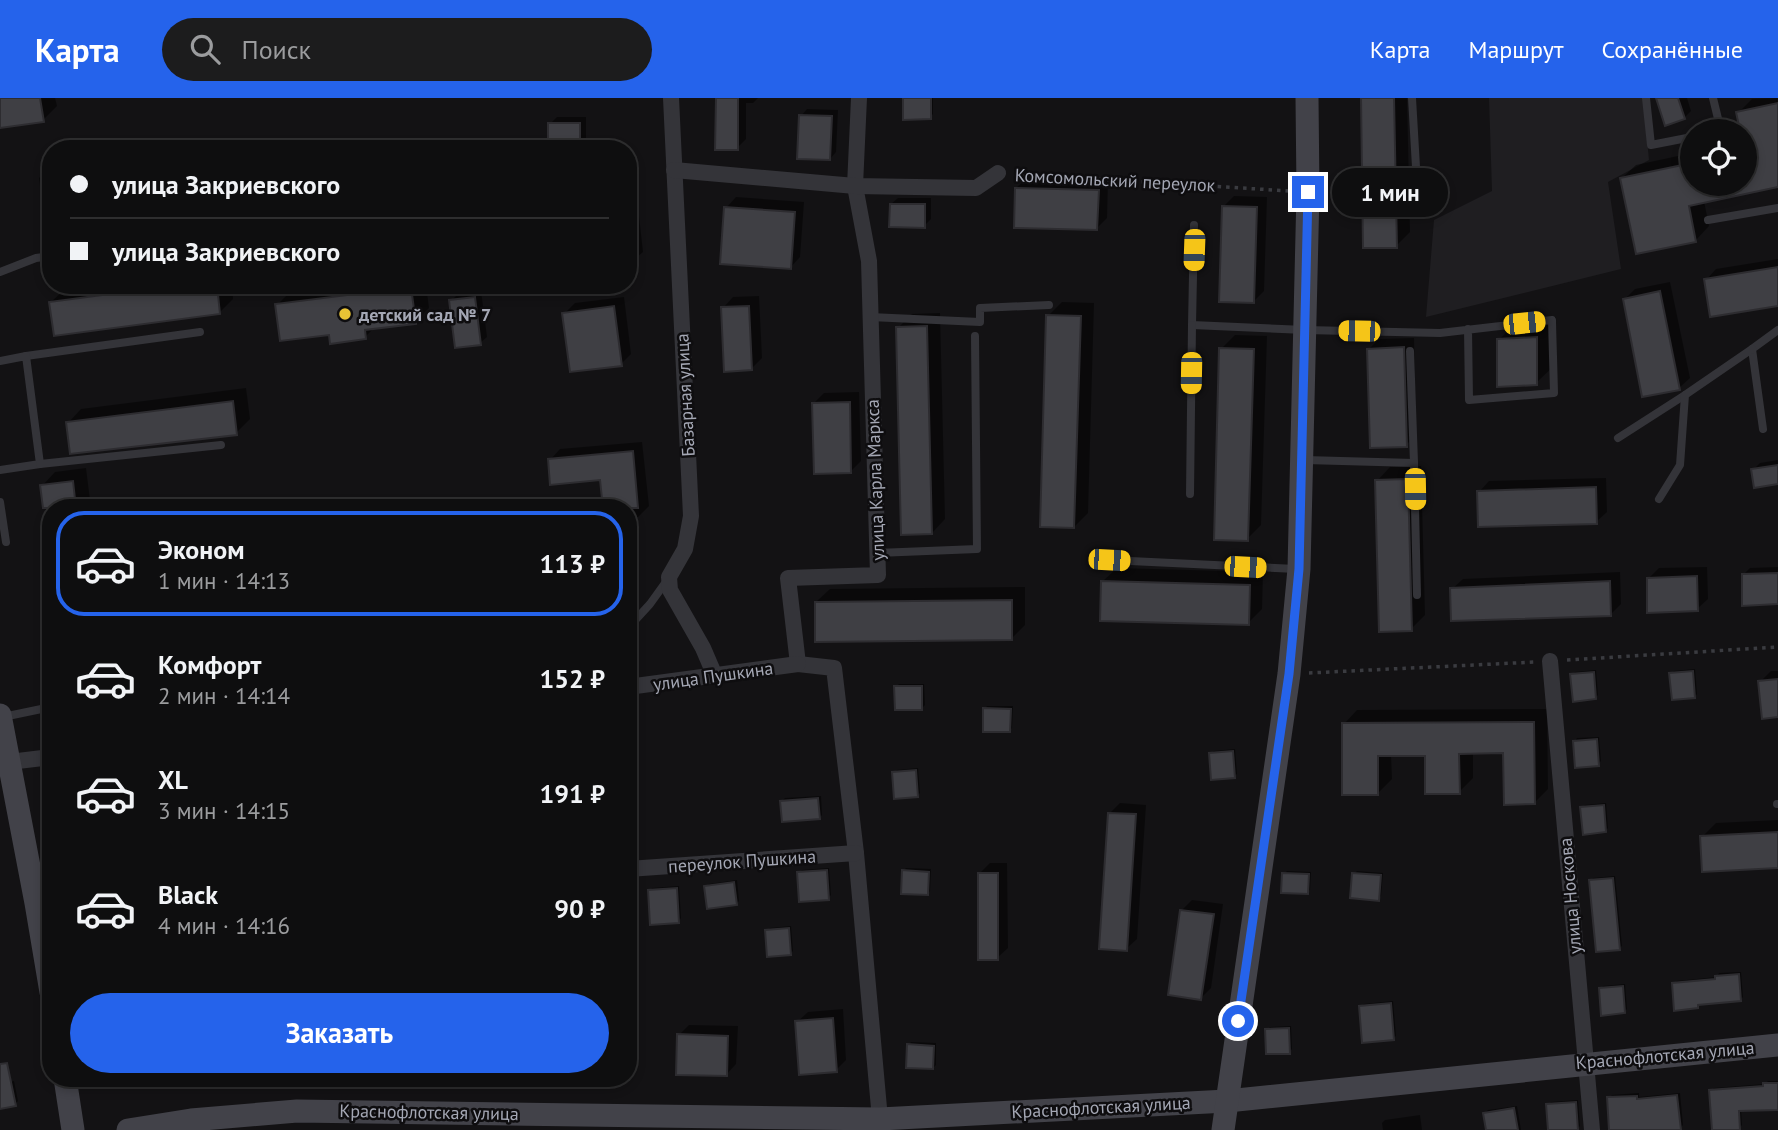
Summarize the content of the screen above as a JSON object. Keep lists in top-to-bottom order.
{
  "streets": {
    "street": [
      "Комсомольский переулок",
      "Базарная улица",
      "улица Карла Маркса",
      "улица Пушкина",
      "переулок Пушкина",
      "улица Носкова",
      "Краснофлотская улица"
    ]
  },
  "crossings": [
    ["Комсомольский переулок", "Базарная улица"],
    ["Комсомольский переулок", "улица Карла Маркса"],
    ["улица Карла Маркса", "улица Пушкина"],
    ["улица Носкова", "Краснофлотская улица"]
  ],
  "places": ["детский сад № 7"],
  "page": {
    "header": "Карта",
    "search": "Поиск",
    "nav": ["Карта", "Маршрут", "Сохранённые"],
    "banner": ["улица Закриевского", "улица Закриевского"],
    "bubble": "1 мин",
    "list": [
      {
        "name": "Эконом",
        "note": "1 мин · 14:13",
        "value": "113 ₽"
      },
      {
        "name": "Комфорт",
        "note": "2 мин · 14:14",
        "value": "152 ₽"
      },
      {
        "name": "XL",
        "note": "3 мин · 14:15",
        "value": "191 ₽"
      },
      {
        "name": "Black",
        "note": "4 мин · 14:16",
        "value": "90 ₽"
      }
    ],
    "buttons": "Заказать"
  }
}
